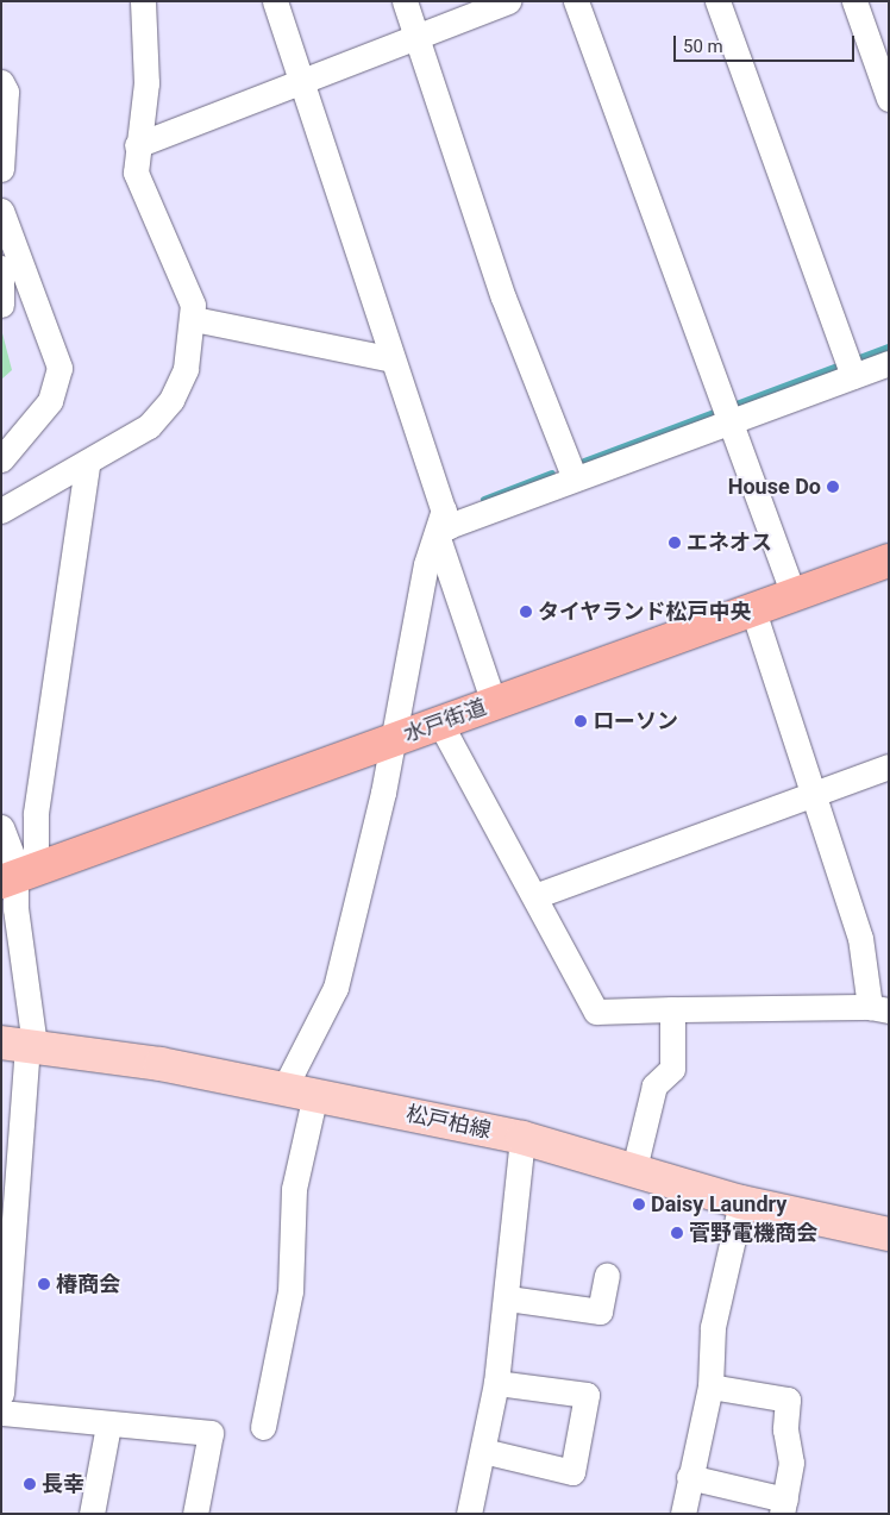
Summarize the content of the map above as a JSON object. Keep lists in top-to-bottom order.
{
  "streets": {
    "highway": ["水戸街道"],
    "main road": ["松戸柏線"]
  },
  "places": [
    "House Do",
    "エネオス",
    "タイヤランド松戸中央",
    "ローソン",
    "Daisy Laundry",
    "菅野電機商会",
    "椿商会",
    "長幸"
  ],
  "scale_bar": "50 m"
}
